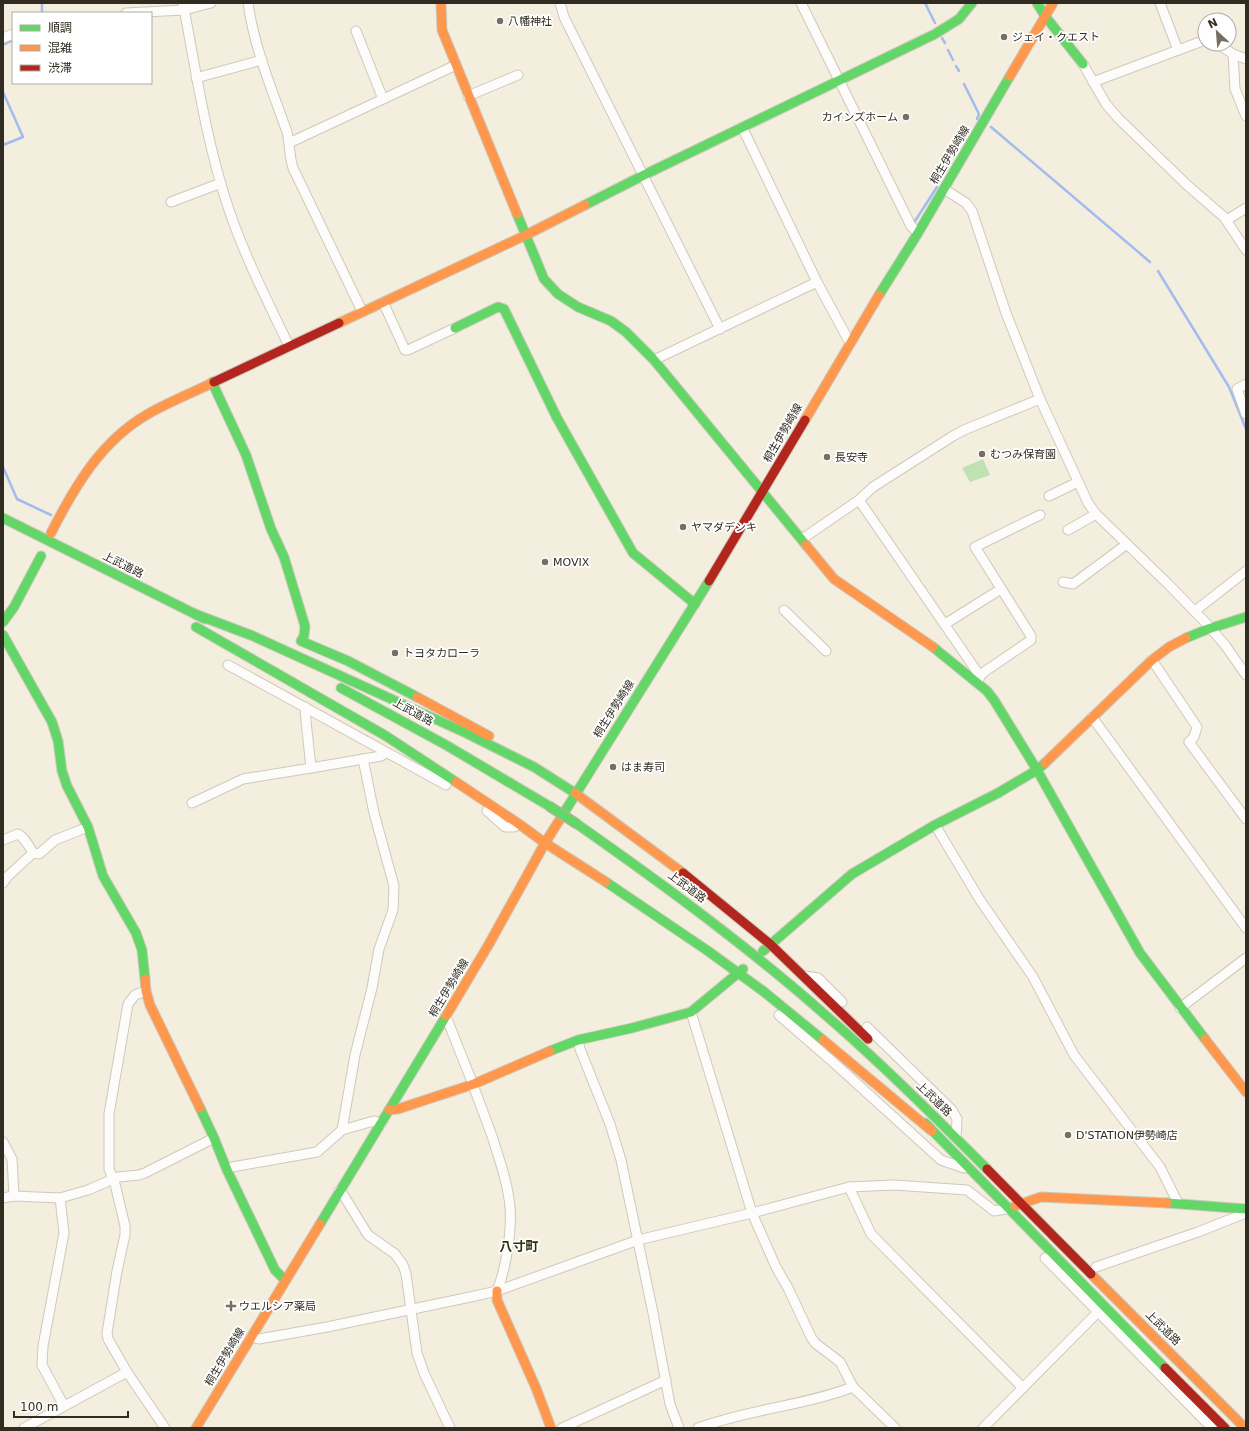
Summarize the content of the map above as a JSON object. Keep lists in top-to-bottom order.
{
  "streets": {
    "main road": ["桐生伊勢崎線", "上武道路"]
  },
  "districts": ["八寸町"],
  "places": {
    "other": [
      "八幡神社",
      "ジェイ・クエスト",
      "カインズホーム",
      "むつみ保育園",
      "長安寺",
      "ヤマダデンキ",
      "MOVIX",
      "トヨタカローラ",
      "はま寿司",
      "D'STATION伊勢崎店"
    ],
    "health": ["ウエルシア薬局"]
  },
  "legend": ["順調", "混雑", "渋滞"],
  "scale_bar": "100 m",
  "north": "top left"
}
